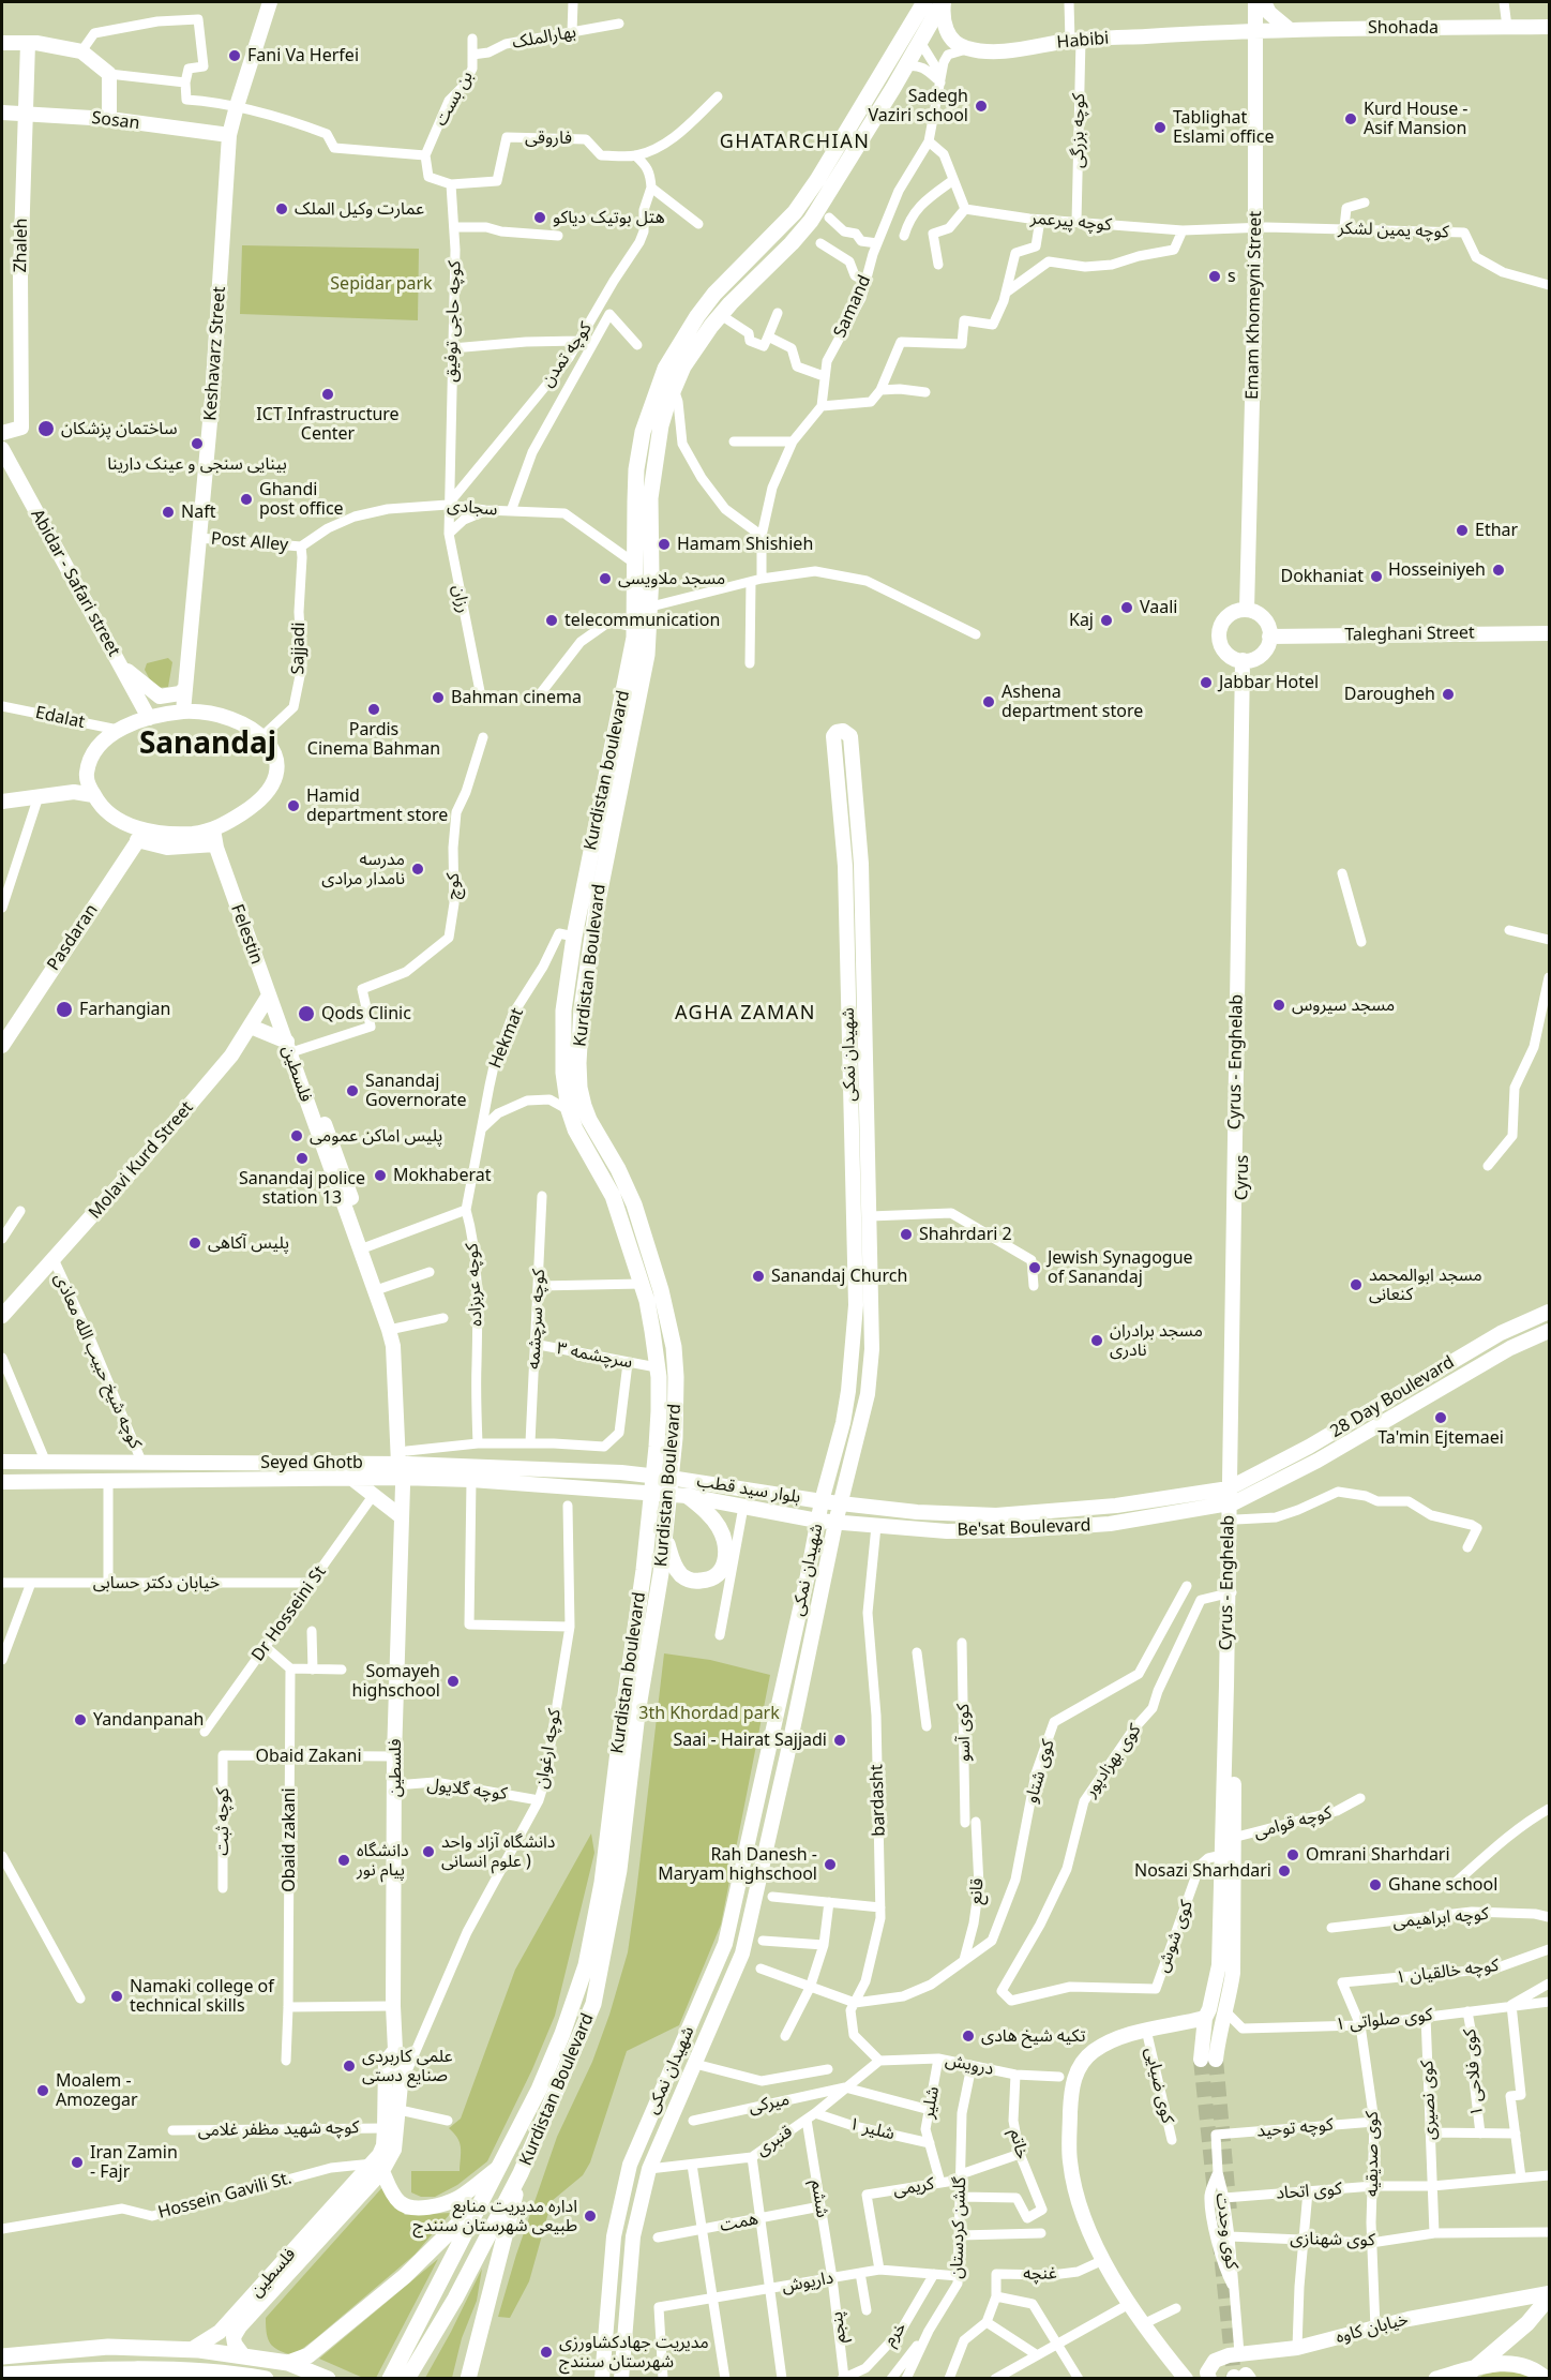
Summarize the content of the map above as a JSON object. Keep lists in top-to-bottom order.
{
  "streets": {
    "main road": [
      "Shohada",
      "Habibi",
      "Sosan",
      "Zhaleh",
      "Emam Khomeyni Street",
      "Keshavarz Street",
      "Abidar - Safari street",
      "Taleghani Street",
      "Kurdistan boulevard",
      "Felestin",
      "Pasdaran",
      "Kurdistan Boulevard",
      "شهیدان نمکی",
      "Cyrus - Enghelab",
      "فلسطین",
      "Molavi Kurd Street",
      "28 Day Boulevard",
      "Seyed Ghotb",
      "بلوار سید قطب",
      "Be'sat Boulevard",
      "خیابان کاوه"
    ],
    "street": [
      "بهارالملک",
      "بن بست",
      "کوچه بزرگی",
      "فاروقی",
      "کوچه پیرعمر",
      "کوچه یمین لشکر",
      "Samand",
      "کوچه حاجی توفیق",
      "کوچه تمدن",
      "سجادی",
      "Post Alley",
      "رزان",
      "Sajjadi",
      "Edalat",
      "کوچ",
      "Hekmat",
      "کوچه عربزاده",
      "کوچه سرچشمه",
      "سرچشمه ۳",
      "کوچه شیخ حبیب الله معاذی",
      "خیابان دکتر حسابی",
      "Dr Hosseini St",
      "کوی آسو",
      "کوچه ارغوان",
      "Obaid Zakani",
      "کوی بهزادپور",
      "کوی شتاو",
      "کوچه گلایول",
      "bardasht",
      "کوچه قوامی",
      "Obaid zakani",
      "قانع",
      "کوچه ابراهیمی",
      "کوی شوش",
      "کوچه خالقیان ۱",
      "کوی صلواتی ۱",
      "درویش",
      "کوی فلاحی ۱",
      "کوی ضیایی",
      "کوی نصیری",
      "شلیر",
      "میرکی",
      "کوچه توحید",
      "کوچه شهید مظفر غلامی",
      "شلیر ۱",
      "قنبری",
      "خاتم",
      "کوی صدیقیه",
      "کریمی",
      "کوی اتحاد",
      "Hossein Gavili St.",
      "ششم",
      "همت",
      "گلشن کردستان",
      "کوی وحدت",
      "کوی شهنازی",
      "غنچه",
      "داریوش",
      "پنجم",
      "خرم"
    ]
  },
  "crossings": [
    ["Shohada", "Habibi"],
    ["Shohada", "Emam Khomeyni Street"],
    ["بهارالملک", "بن بست"],
    ["Habibi", "کوچه بزرگی"],
    ["Habibi", "Emam Khomeyni Street"],
    ["Habibi", "Samand"],
    ["Sosan", "Zhaleh"],
    ["Sosan", "Keshavarz Street"],
    ["کوچه بزرگی", "کوچه پیرعمر"],
    ["فاروقی", "کوچه حاجی توفیق"],
    ["کوچه پیرعمر", "کوچه یمین لشکر"],
    ["کوچه پیرعمر", "Emam Khomeyni Street"],
    ["کوچه یمین لشکر", "Emam Khomeyni Street"],
    ["Emam Khomeyni Street", "Taleghani Street"],
    ["Emam Khomeyni Street", "Cyrus - Enghelab"],
    ["کوچه حاجی توفیق", "کوچه تمدن"],
    ["کوچه حاجی توفیق", "سجادی"],
    ["کوچه حاجی توفیق", "رزان"],
    ["Keshavarz Street", "Post Alley"],
    ["Keshavarz Street", "Abidar - Safari street"],
    ["Keshavarz Street", "Sajjadi"],
    ["Keshavarz Street", "Edalat"],
    ["Keshavarz Street", "Felestin"],
    ["Keshavarz Street", "Pasdaran"],
    ["کوچه تمدن", "سجادی"],
    ["کوچه تمدن", "رزان"],
    ["سجادی", "Post Alley"],
    ["سجادی", "رزان"],
    ["سجادی", "Sajjadi"],
    ["سجادی", "Kurdistan boulevard"],
    ["Post Alley", "Sajjadi"],
    ["Abidar - Safari street", "Sajjadi"],
    ["Abidar - Safari street", "Edalat"],
    ["Abidar - Safari street", "Felestin"],
    ["Abidar - Safari street", "Pasdaran"],
    ["Taleghani Street", "Cyrus - Enghelab"],
    ["Sajjadi", "Edalat"],
    ["Sajjadi", "Felestin"],
    ["Sajjadi", "Pasdaran"],
    ["Edalat", "Felestin"],
    ["Edalat", "Pasdaran"],
    ["Kurdistan boulevard", "Hekmat"],
    ["Kurdistan boulevard", "سرچشمه ۳"],
    ["کوچ", "فلسطین"],
    ["Felestin", "Pasdaran"],
    ["Felestin", "فلسطین"],
    ["Felestin", "Molavi Kurd Street"],
    ["Kurdistan Boulevard", "بلوار سید قطب"],
    ["Hekmat", "کوچه عربزاده"],
    ["شهیدان نمکی", "بلوار سید قطب"],
    ["شهیدان نمکی", "Be'sat Boulevard"],
    ["شهیدان نمکی", "قنبری"],
    ["Cyrus - Enghelab", "28 Day Boulevard"],
    ["Cyrus - Enghelab", "Be'sat Boulevard"],
    ["Cyrus - Enghelab", "کوی بهزادپور"],
    ["Cyrus - Enghelab", "کوچه قوامی"],
    ["Cyrus - Enghelab", "کوی شوش"],
    ["Cyrus - Enghelab", "کوی صلواتی ۱"],
    ["فلسطین", "Seyed Ghotb"],
    ["فلسطین", "کوچه ارغوان"],
    ["فلسطین", "Obaid Zakani"],
    ["فلسطین", "کوچه گلایول"],
    ["فلسطین", "کوچه شهید مظفر غلامی"],
    ["فلسطین", "Hossein Gavili St."],
    ["Molavi Kurd Street", "کوچه شیخ حبیب الله معاذی"],
    ["کوچه سرچشمه", "سرچشمه ۳"],
    ["کوچه شیخ حبیب الله معاذی", "Seyed Ghotb"],
    ["28 Day Boulevard", "Be'sat Boulevard"],
    ["Seyed Ghotb", "بلوار سید قطب"],
    ["بلوار سید قطب", "Be'sat Boulevard"],
    ["Be'sat Boulevard", "bardasht"],
    ["خیابان دکتر حسابی", "Dr Hosseini St"],
    ["کوی آسو", "قانع"],
    ["کوچه ارغوان", "کوچه گلایول"],
    ["Obaid Zakani", "Obaid zakani"],
    ["کوی بهزادپور", "کوی شوش"],
    ["کوی شتاو", "bardasht"],
    ["کوی شتاو", "قانع"],
    ["bardasht", "درویش"],
    ["bardasht", "قنبری"],
    ["کوچه قوامی", "کوی شوش"],
    ["کوچه خالقیان ۱", "کوی صدیقیه"],
    ["کوی صلواتی ۱", "کوی فلاحی ۱"],
    ["کوی صلواتی ۱", "کوی نصیری"],
    ["کوی صلواتی ۱", "کوی صدیقیه"],
    ["درویش", "شلیر"],
    ["درویش", "قنبری"],
    ["درویش", "خاتم"],
    ["درویش", "گلشن کردستان"],
    ["کوی نصیری", "کوی اتحاد"],
    ["کوی نصیری", "کوی شهنازی"],
    ["شلیر", "شلیر ۱"],
    ["شلیر", "کریمی"],
    ["میرکی", "قنبری"],
    ["کوچه توحید", "کوی صدیقیه"],
    ["کوچه توحید", "کوی وحدت"],
    ["شلیر ۱", "قنبری"],
    ["شلیر ۱", "ششم"],
    ["قنبری", "ششم"],
    ["خاتم", "کریمی"],
    ["کوی صدیقیه", "کوی اتحاد"],
    ["کوی صدیقیه", "کوی شهنازی"],
    ["کوی صدیقیه", "خیابان کاوه"],
    ["کریمی", "گلشن کردستان"],
    ["کریمی", "داریوش"],
    ["کوی اتحاد", "کوی وحدت"],
    ["ششم", "همت"],
    ["ششم", "داریوش"],
    ["ششم", "پنجم"],
    ["گلشن کردستان", "داریوش"],
    ["کوی وحدت", "کوی شهنازی"],
    ["کوی وحدت", "خیابان کاوه"],
    ["داریوش", "پنجم"],
    ["داریوش", "خرم"],
    ["پنجم", "خرم"]
  ],
  "districts": ["GHATARCHIAN", "Sanandaj", "AGHA ZAMAN"],
  "parks": ["Sepidar park", "3th Khordad park"],
  "places": [
    "Fani Va Herfei",
    "Sadegh Vaziri school",
    "Kurd House - Asif Mansion",
    "Tablighat Eslami office",
    "عمارت وکیل الملک",
    "هتل بوتیک دیاکو",
    "s",
    "ICT Infrastructure Center",
    "ساختمان پزشکان",
    "بینایی سنجی و عینک دارینا",
    "Ghandi post office",
    "Naft",
    "Ethar",
    "Hamam Shishieh",
    "Hosseiniyeh",
    "Dokhaniat",
    "مسجد ملاویسی",
    "Vaali",
    "telecommunication",
    "Kaj",
    "Jabbar Hotel",
    "Darougheh",
    "Bahman cinema",
    "Ashena department store",
    "Pardis Cinema Bahman",
    "Hamid department store",
    "مدرسه نامدار مرادی",
    "مسجد سیروس",
    "Farhangian",
    "Qods Clinic",
    "Sanandaj Governorate",
    "پلیس اماکن عمومی",
    "Sanandaj police station 13",
    "Mokhaberat",
    "Shahrdari 2",
    "پلیس آکاهی",
    "Jewish Synagogue of Sanandaj",
    "Sanandaj Church",
    "مسجد ابوالمحمد کنعانی",
    "مسجد برادران نادری",
    "Ta'min Ejtemaei",
    "Somayeh highschool",
    "Yandanpanah",
    "Saai - Hairat Sajjadi",
    "دانشگاه آزاد واحد علوم انسانی )",
    "Omrani Sharhdari",
    "دانشگاه پیام نور",
    "Rah Danesh - Maryam highschool",
    "Nosazi Sharhdari",
    "Ghane school",
    "Namaki college of technical skills",
    "تکیه شیخ هادی",
    "علمی کاربردی صنایع دستی",
    "Moalem - Amozegar",
    "Iran Zamin - Fajr",
    "اداره مدیریت منابع طبیعی شهرستان سنندج",
    "مدیریت جهادکشاورزی شهرستان سنندج"
  ]
}
